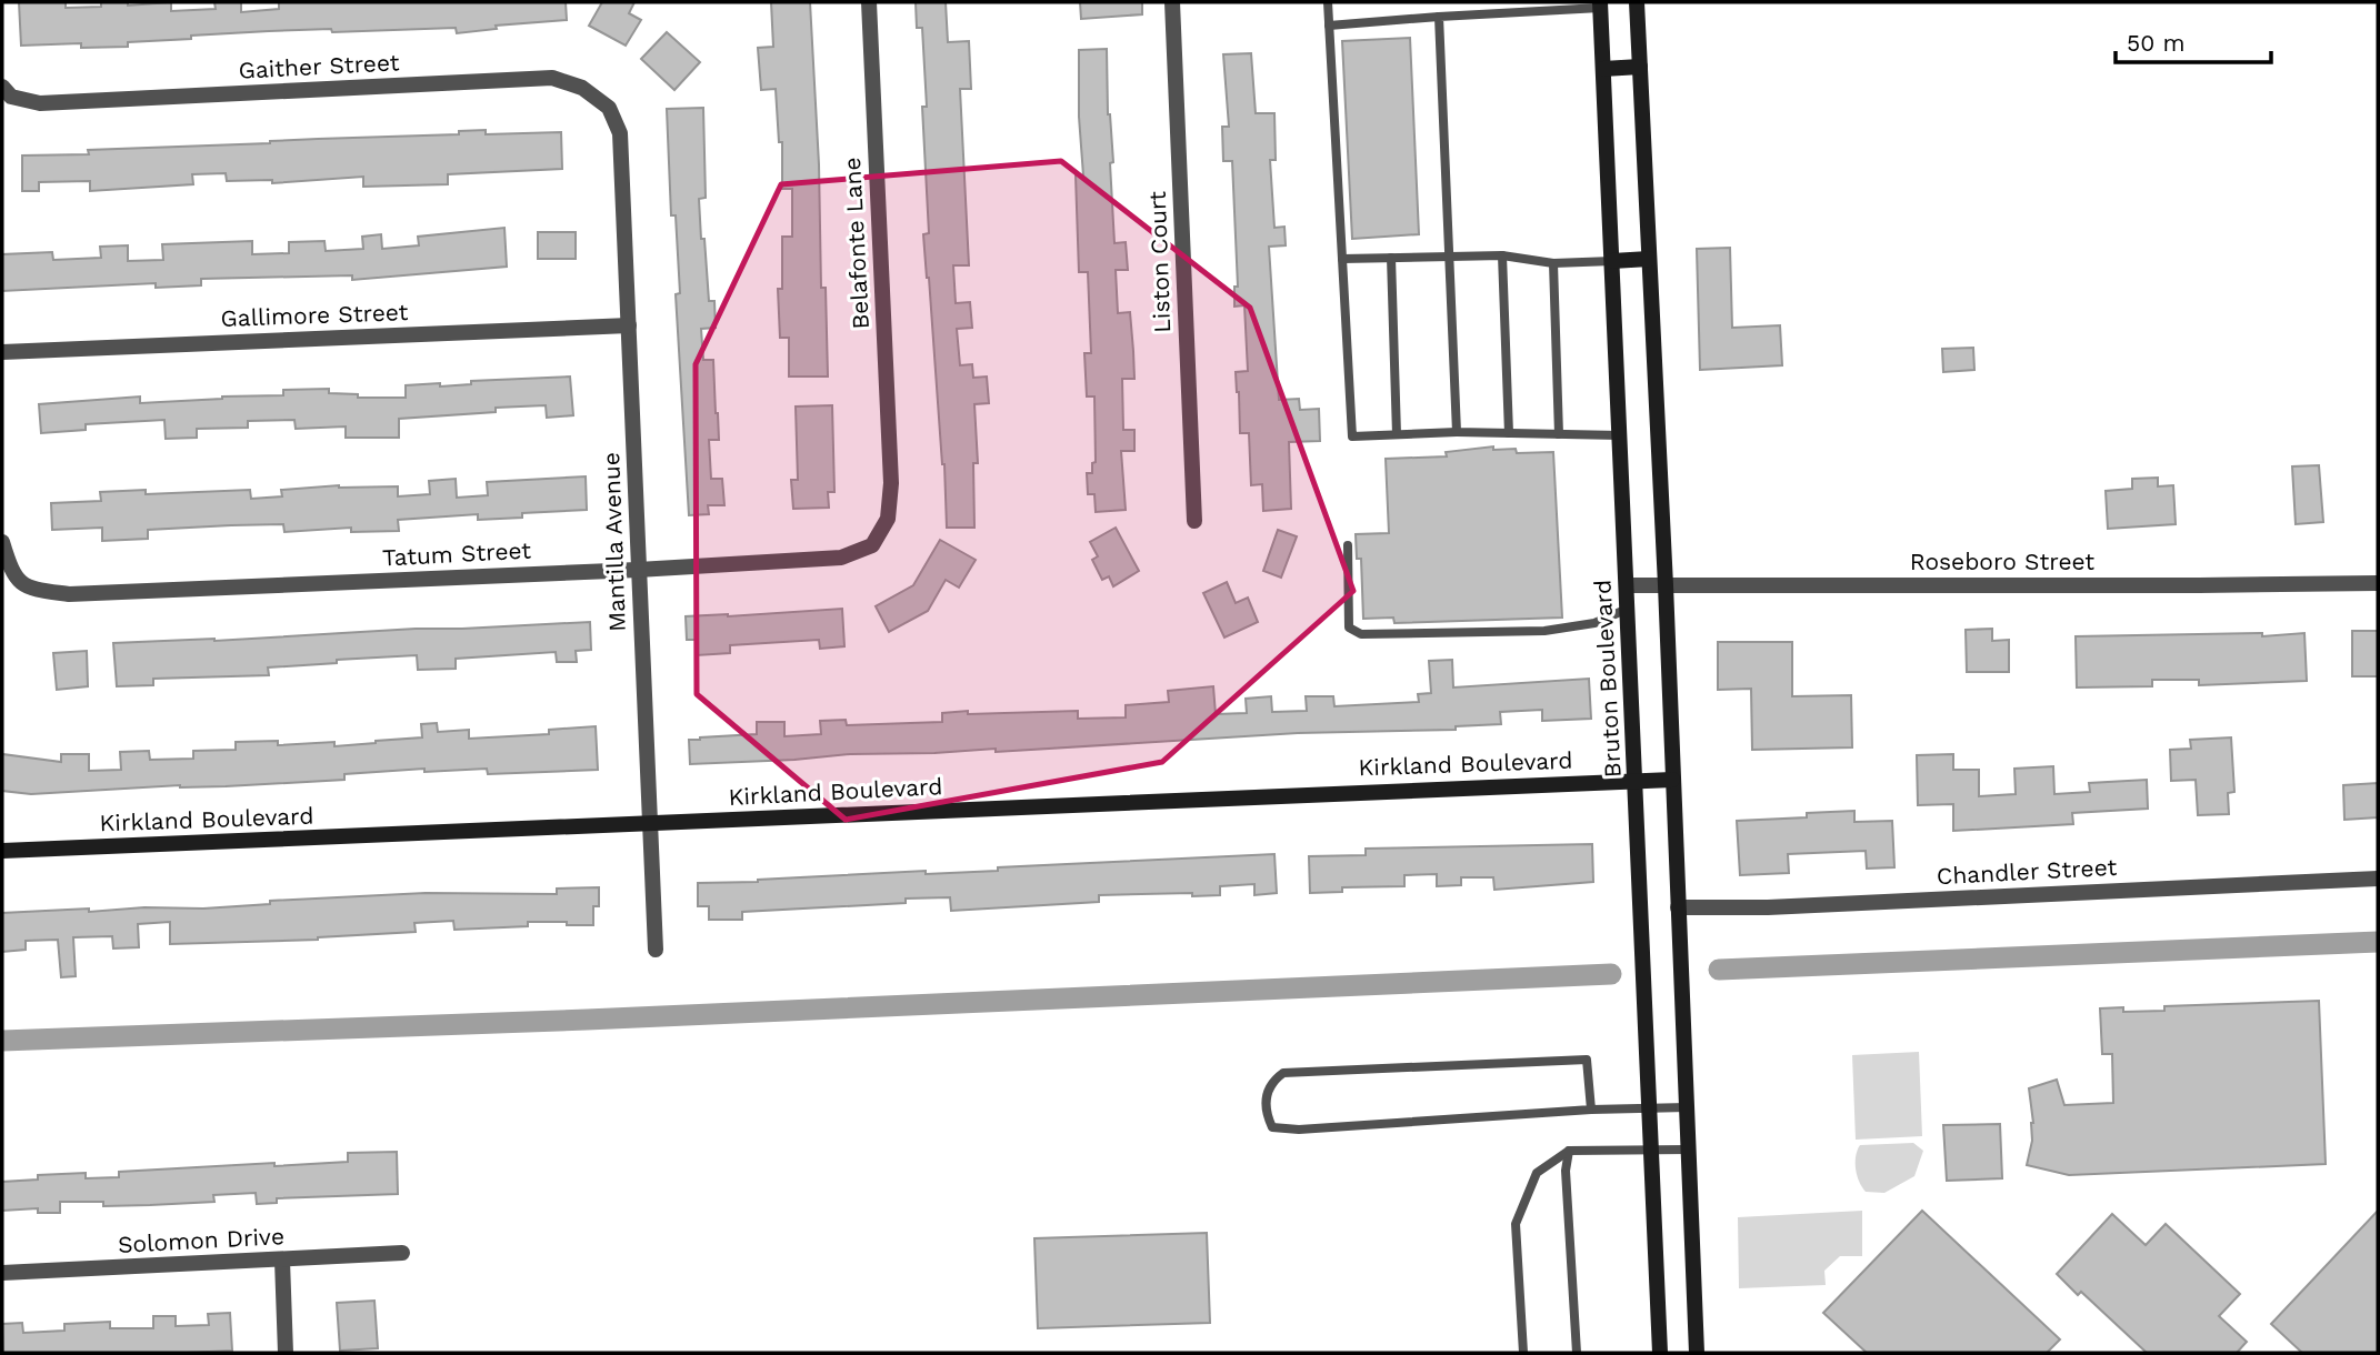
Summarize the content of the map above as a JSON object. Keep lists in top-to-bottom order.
{
  "streets": {
    "street": [
      "Gaither Street",
      "Belafonte Lane",
      "Liston Court",
      "Gallimore Street",
      "Mantilla Avenue",
      "Tatum Street",
      "Roseboro Street",
      "Bruton Boulevard",
      "Kirkland Boulevard",
      "Chandler Street",
      "Solomon Drive"
    ]
  },
  "crossings": [
    ["Gaither Street", "Mantilla Avenue"],
    ["Belafonte Lane", "Tatum Street"],
    ["Gallimore Street", "Mantilla Avenue"],
    ["Mantilla Avenue", "Tatum Street"],
    ["Mantilla Avenue", "Kirkland Boulevard"],
    ["Roseboro Street", "Bruton Boulevard"],
    ["Bruton Boulevard", "Kirkland Boulevard"]
  ],
  "scale_bar": "50 m"
}
